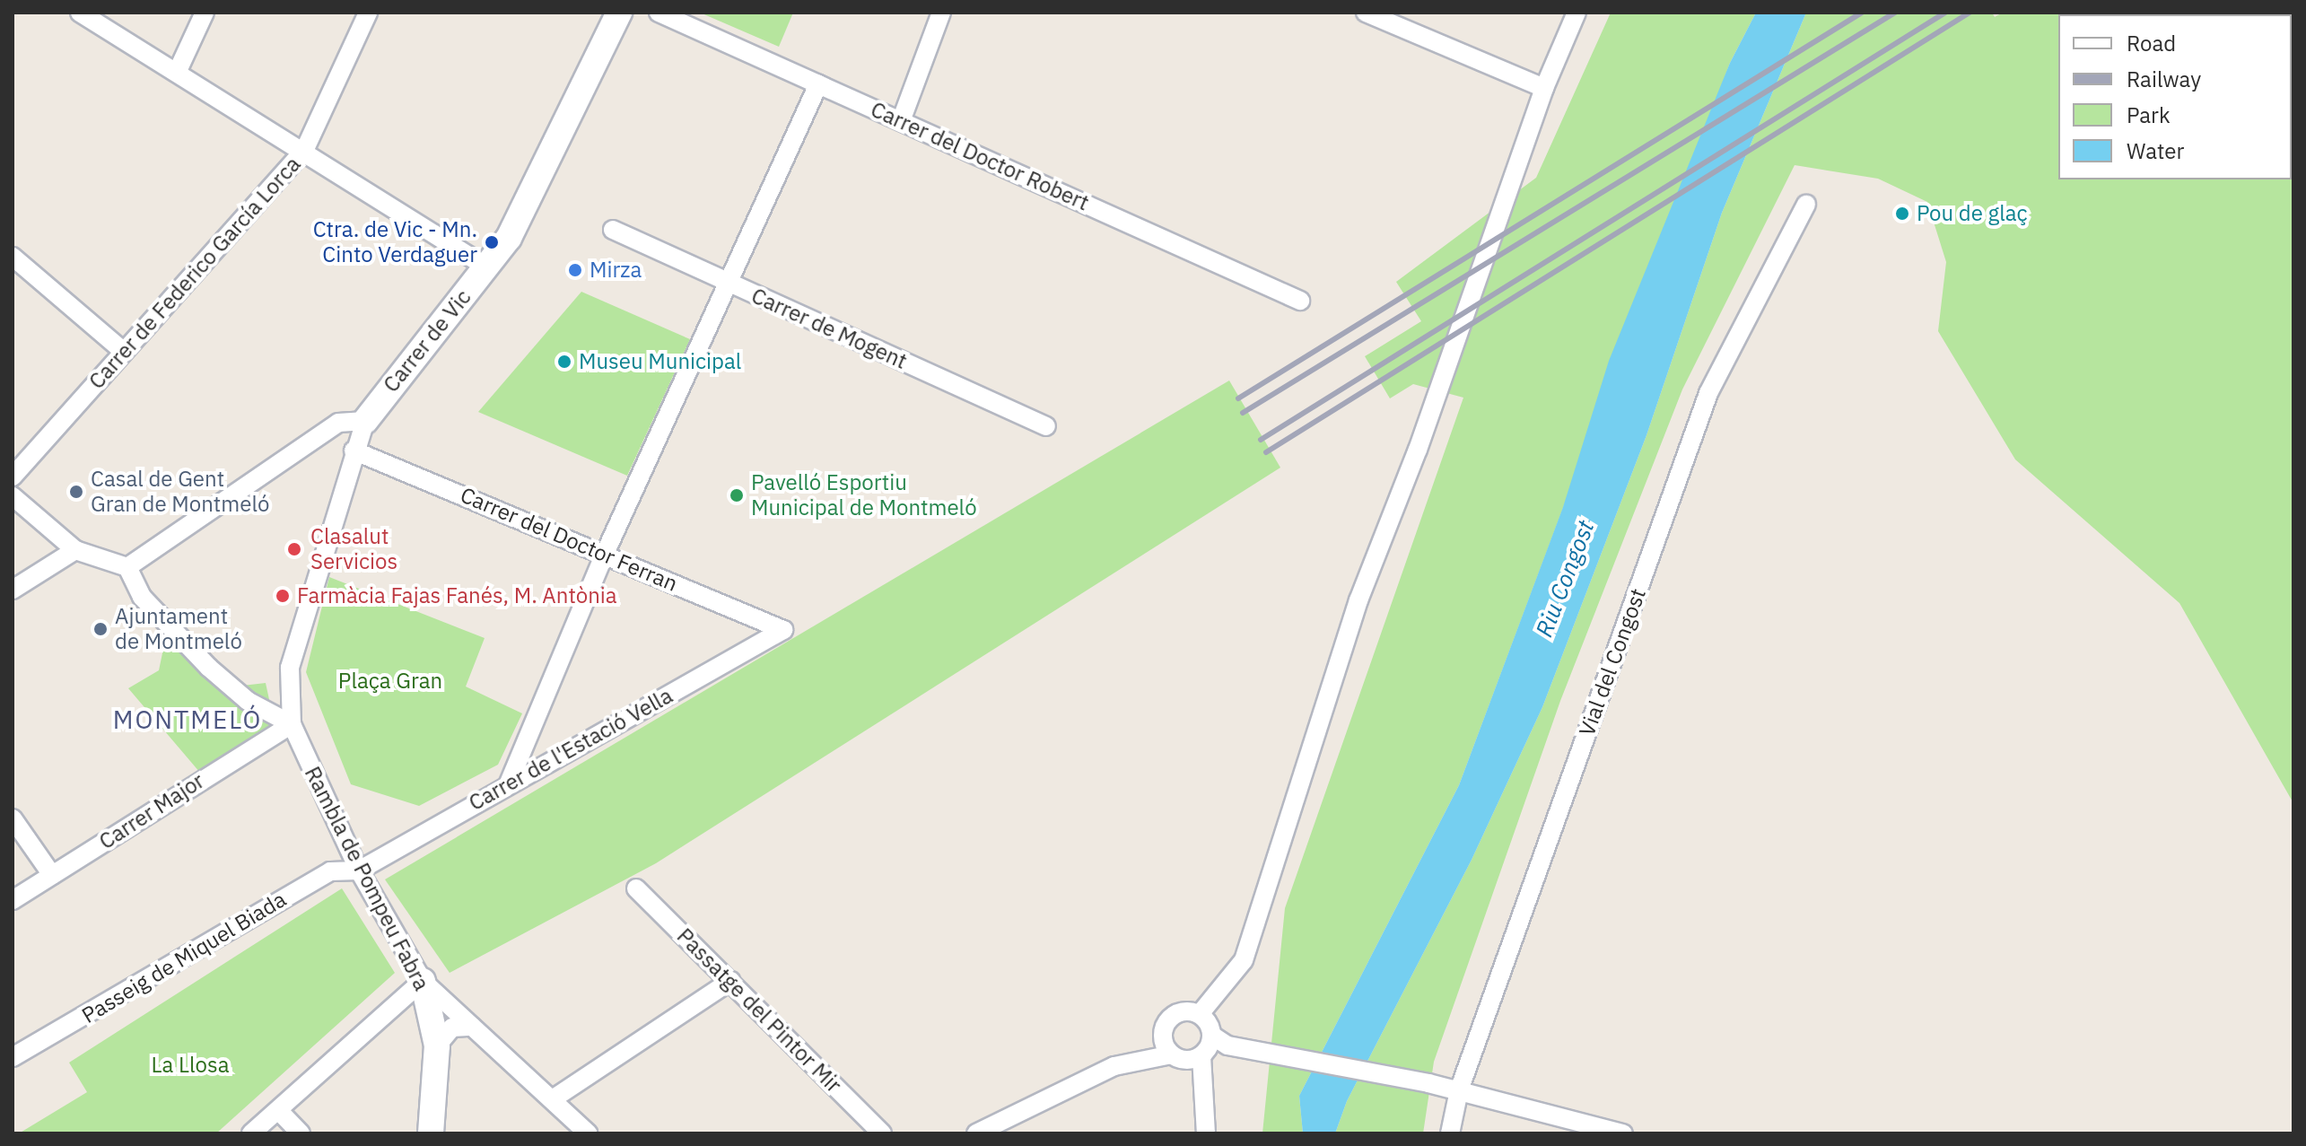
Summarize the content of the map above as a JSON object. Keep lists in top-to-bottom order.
{
  "streets": {
    "street": [
      "Carrer del Doctor Robert",
      "Carrer de Federico García Lorca",
      "Carrer de Mogent",
      "Carrer de Vic",
      "Carrer del Doctor Ferran",
      "Vial del Congost",
      "Carrer de l'Estació Vella",
      "Carrer Major",
      "Rambla de Pompeu Fabra",
      "Passeig de Miquel Biada",
      "Passatge del Pintor Mir"
    ]
  },
  "crossings": [
    ["Carrer de Vic", "Rambla de Pompeu Fabra"],
    ["Carrer del Doctor Ferran", "Carrer de l'Estació Vella"],
    ["Carrer del Doctor Ferran", "Rambla de Pompeu Fabra"],
    ["Carrer de l'Estació Vella", "Rambla de Pompeu Fabra"],
    ["Carrer de l'Estació Vella", "Passeig de Miquel Biada"],
    ["Carrer Major", "Rambla de Pompeu Fabra"],
    ["Rambla de Pompeu Fabra", "Passeig de Miquel Biada"]
  ],
  "districts": ["MONTMELÓ"],
  "water": ["Riu Congost"],
  "parks": ["Plaça Gran", "La Llosa"],
  "places": [
    "Pou de glaç",
    "Ctra. de Vic - Mn. Cinto Verdaguer",
    "Mirza",
    "Museu Municipal",
    "Casal de Gent Gran de Montmeló",
    "Pavelló Esportiu Municipal de Montmeló",
    "Clasalut Servicios",
    "Farmàcia Fajas Fanés, M. Antònia",
    "Ajuntament de Montmeló"
  ],
  "legend": [
    "Road",
    "Railway",
    "Park",
    "Water"
  ]
}
